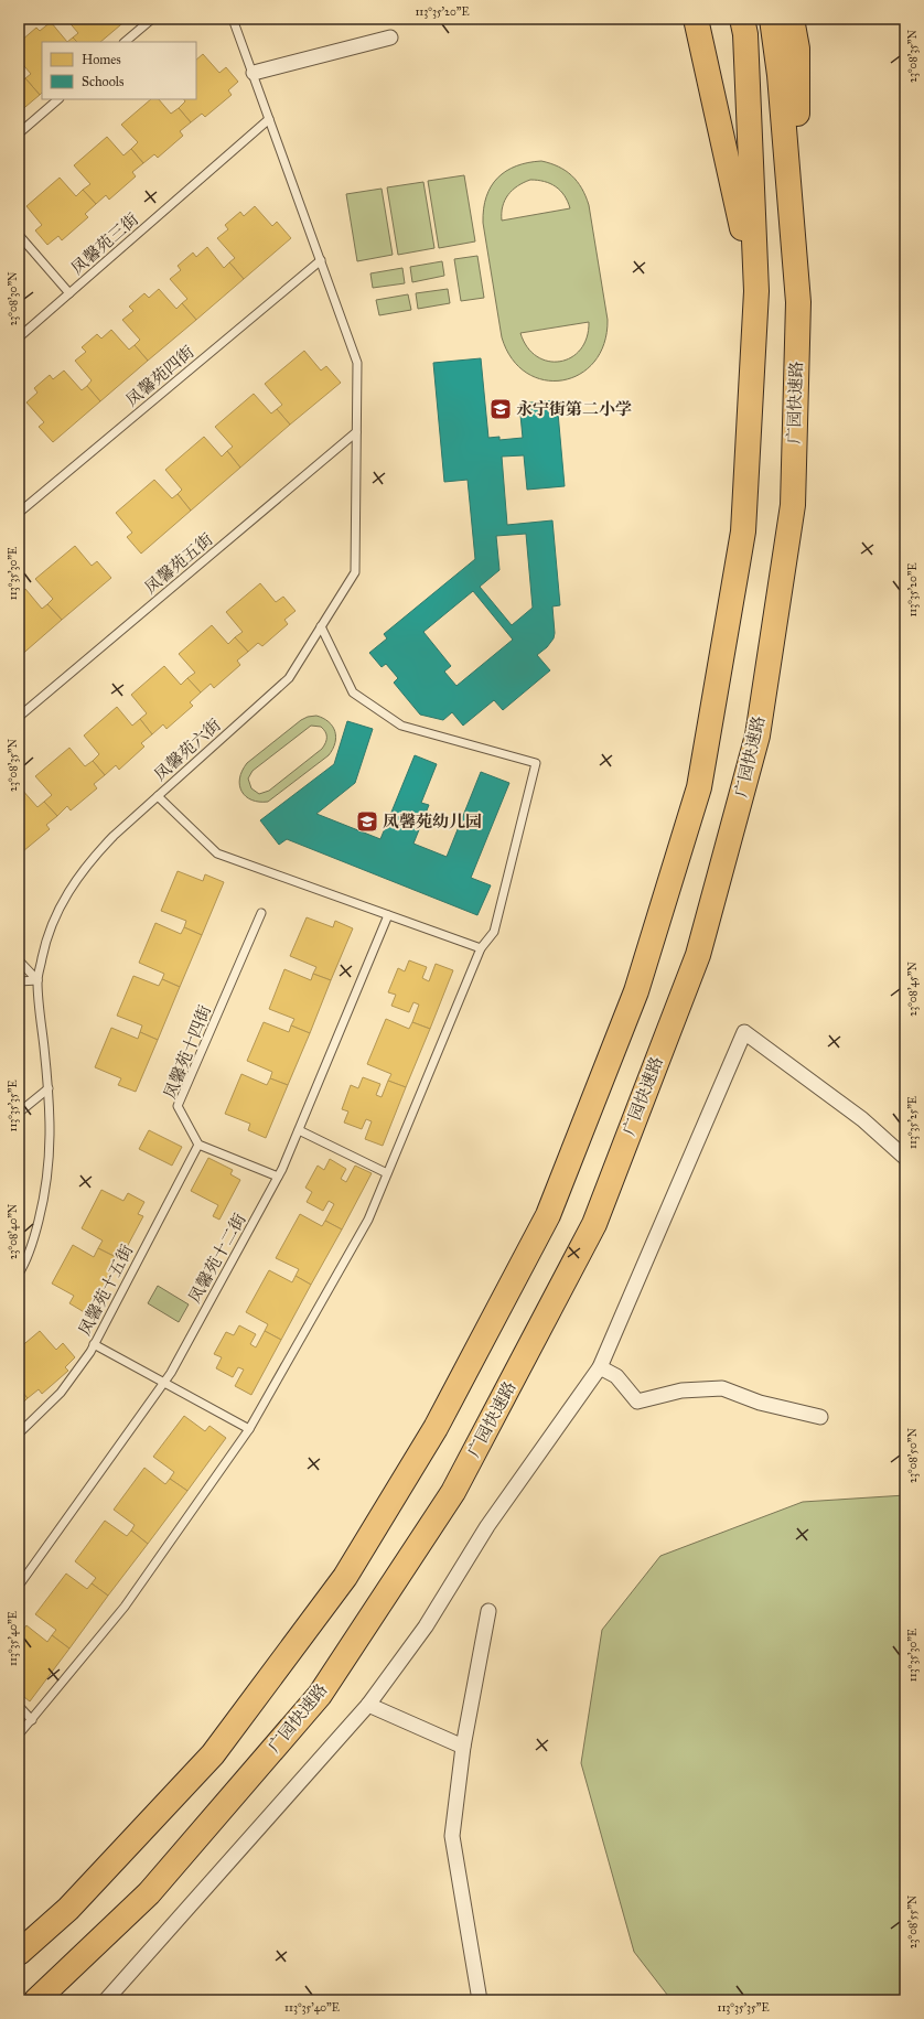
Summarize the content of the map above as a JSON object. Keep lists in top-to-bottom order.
{
  "streets": {
    "highway": ["广园快速路"],
    "lane": [
      "凤馨苑三街",
      "凤馨苑四街",
      "凤馨苑五街",
      "凤馨苑六街",
      "凤馨苑十四街",
      "凤馨苑十二街",
      "凤馨苑十五街"
    ]
  },
  "crossings": [
    ["凤馨苑三街", "凤馨苑六街"],
    ["凤馨苑四街", "凤馨苑六街"],
    ["凤馨苑五街", "凤馨苑六街"],
    ["凤馨苑十四街", "凤馨苑十五街"]
  ],
  "places": {
    "school or university": ["永宁街第二小学", "凤馨苑幼儿园"]
  },
  "legend": ["Homes", "Schools"],
  "coordinates": [
    "113°35'20\"E",
    "23°08'35\"N",
    "23°08'30\"N",
    "113°35'30\"E",
    "23°08'45\"N",
    "113°35'35\"E",
    "113°35'25\"E",
    "23°08'40\"N",
    "23°08'50\"N",
    "113°35'40\"E",
    "23°08'55\"N"
  ]
}
